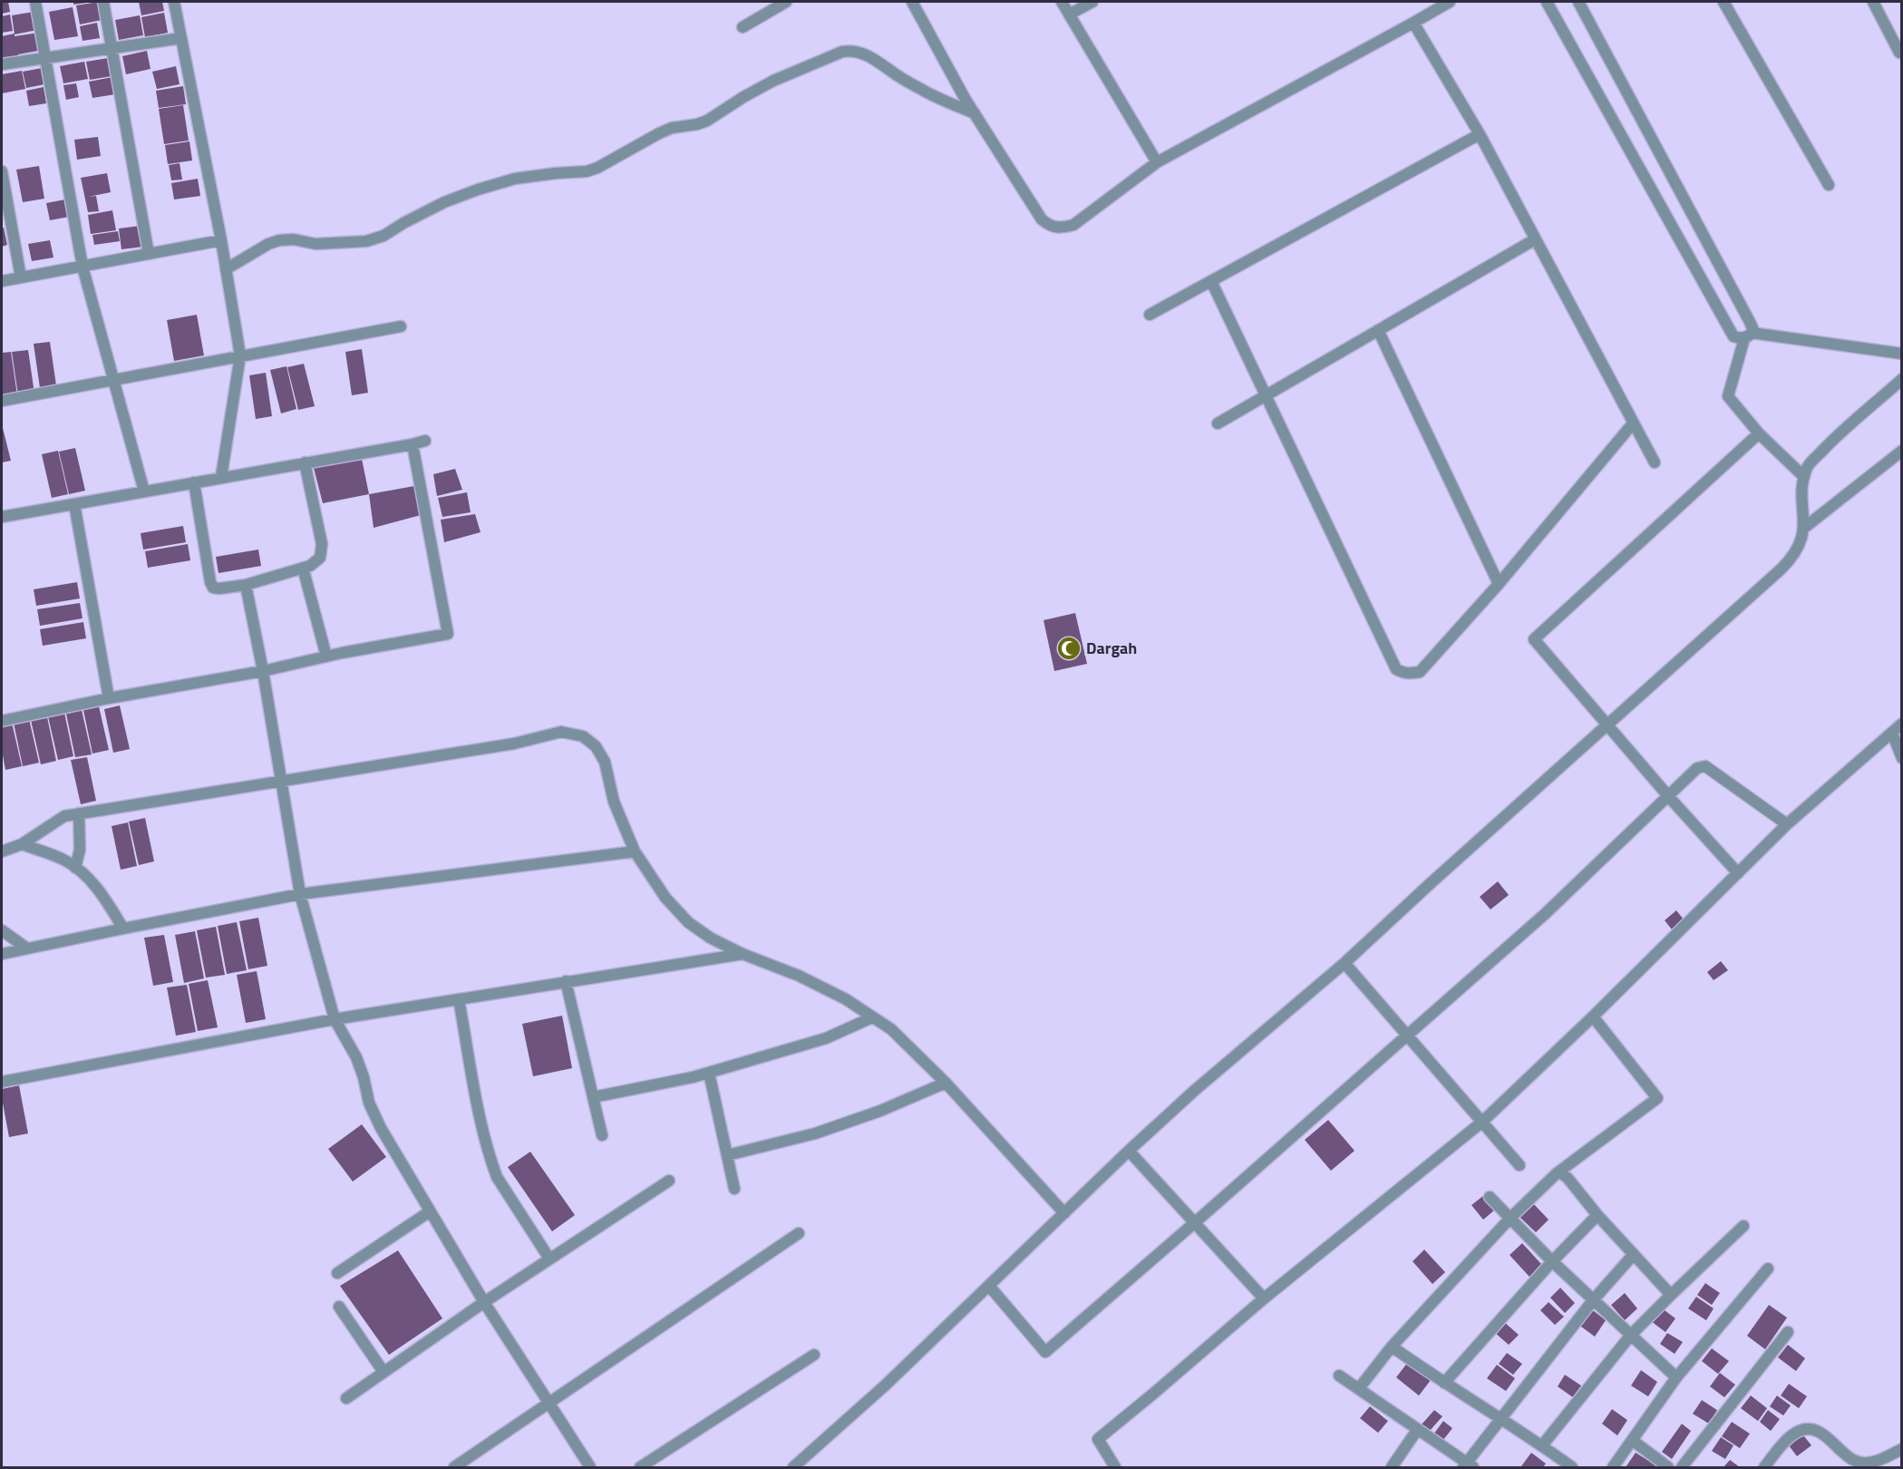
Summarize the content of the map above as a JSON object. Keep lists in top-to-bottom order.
{
  "places": {
    "mosque": ["Dargah"]
  }
}
